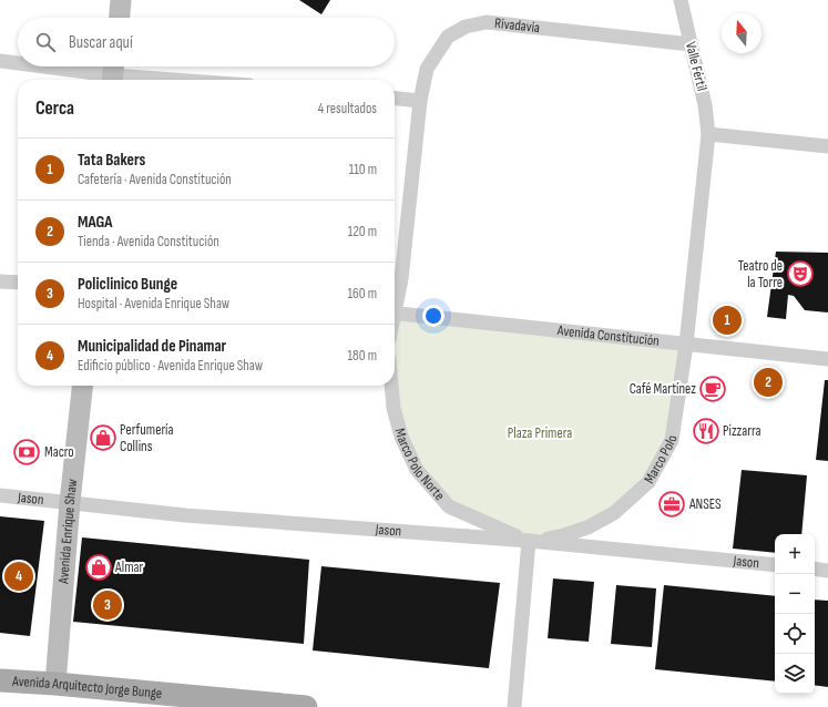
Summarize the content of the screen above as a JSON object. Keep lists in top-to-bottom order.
{
  "streets": {
    "main road": ["Avenida Enrique Shaw", "Avenida Arquitecto Jorge Bunge"],
    "street": [
      "Rivadavia",
      "Valle Fértil",
      "Avenida Constitución",
      "Marco Polo",
      "Marco Polo Norte",
      "Jason"
    ]
  },
  "crossings": [
    ["Rivadavia", "Valle Fértil"],
    ["Valle Fértil", "Marco Polo"],
    ["Avenida Constitución", "Marco Polo"],
    ["Marco Polo", "Marco Polo Norte"],
    ["Marco Polo", "Jason"],
    ["Marco Polo Norte", "Jason"],
    ["Jason", "Avenida Enrique Shaw"],
    ["Avenida Enrique Shaw", "Avenida Arquitecto Jorge Bunge"]
  ],
  "parks": ["Plaza Primera"],
  "places": {
    "theatre": ["Teatro de la Torre"],
    "cafe": ["Café Martínez"],
    "restaurant": ["Pizzarra"],
    "shop": ["Perfumería Collins", "Almar"],
    "bank": ["Macro"],
    "office": ["ANSES"]
  },
  "north": "top",
  "page": {
    "search": "Buscar aquí",
    "heading": ["Cerca", "4 resultados"],
    "list": [
      {
        "mark": "1",
        "name": "Tata Bakers",
        "note": "Cafetería · Avenida Constitución",
        "value": "110 m"
      },
      {
        "mark": "2",
        "name": "MAGA",
        "note": "Tienda · Avenida Constitución",
        "value": "120 m"
      },
      {
        "mark": "3",
        "name": "Policlinico Bunge",
        "note": "Hospital · Avenida Enrique Shaw",
        "value": "160 m"
      },
      {
        "mark": "4",
        "name": "Municipalidad de Pinamar",
        "note": "Edificio público · Avenida Enrique Shaw",
        "value": "180 m"
      }
    ],
    "pins": [
      "1",
      "2",
      "4",
      "3"
    ],
    "map_buttons": ["+", "−"]
  }
}
